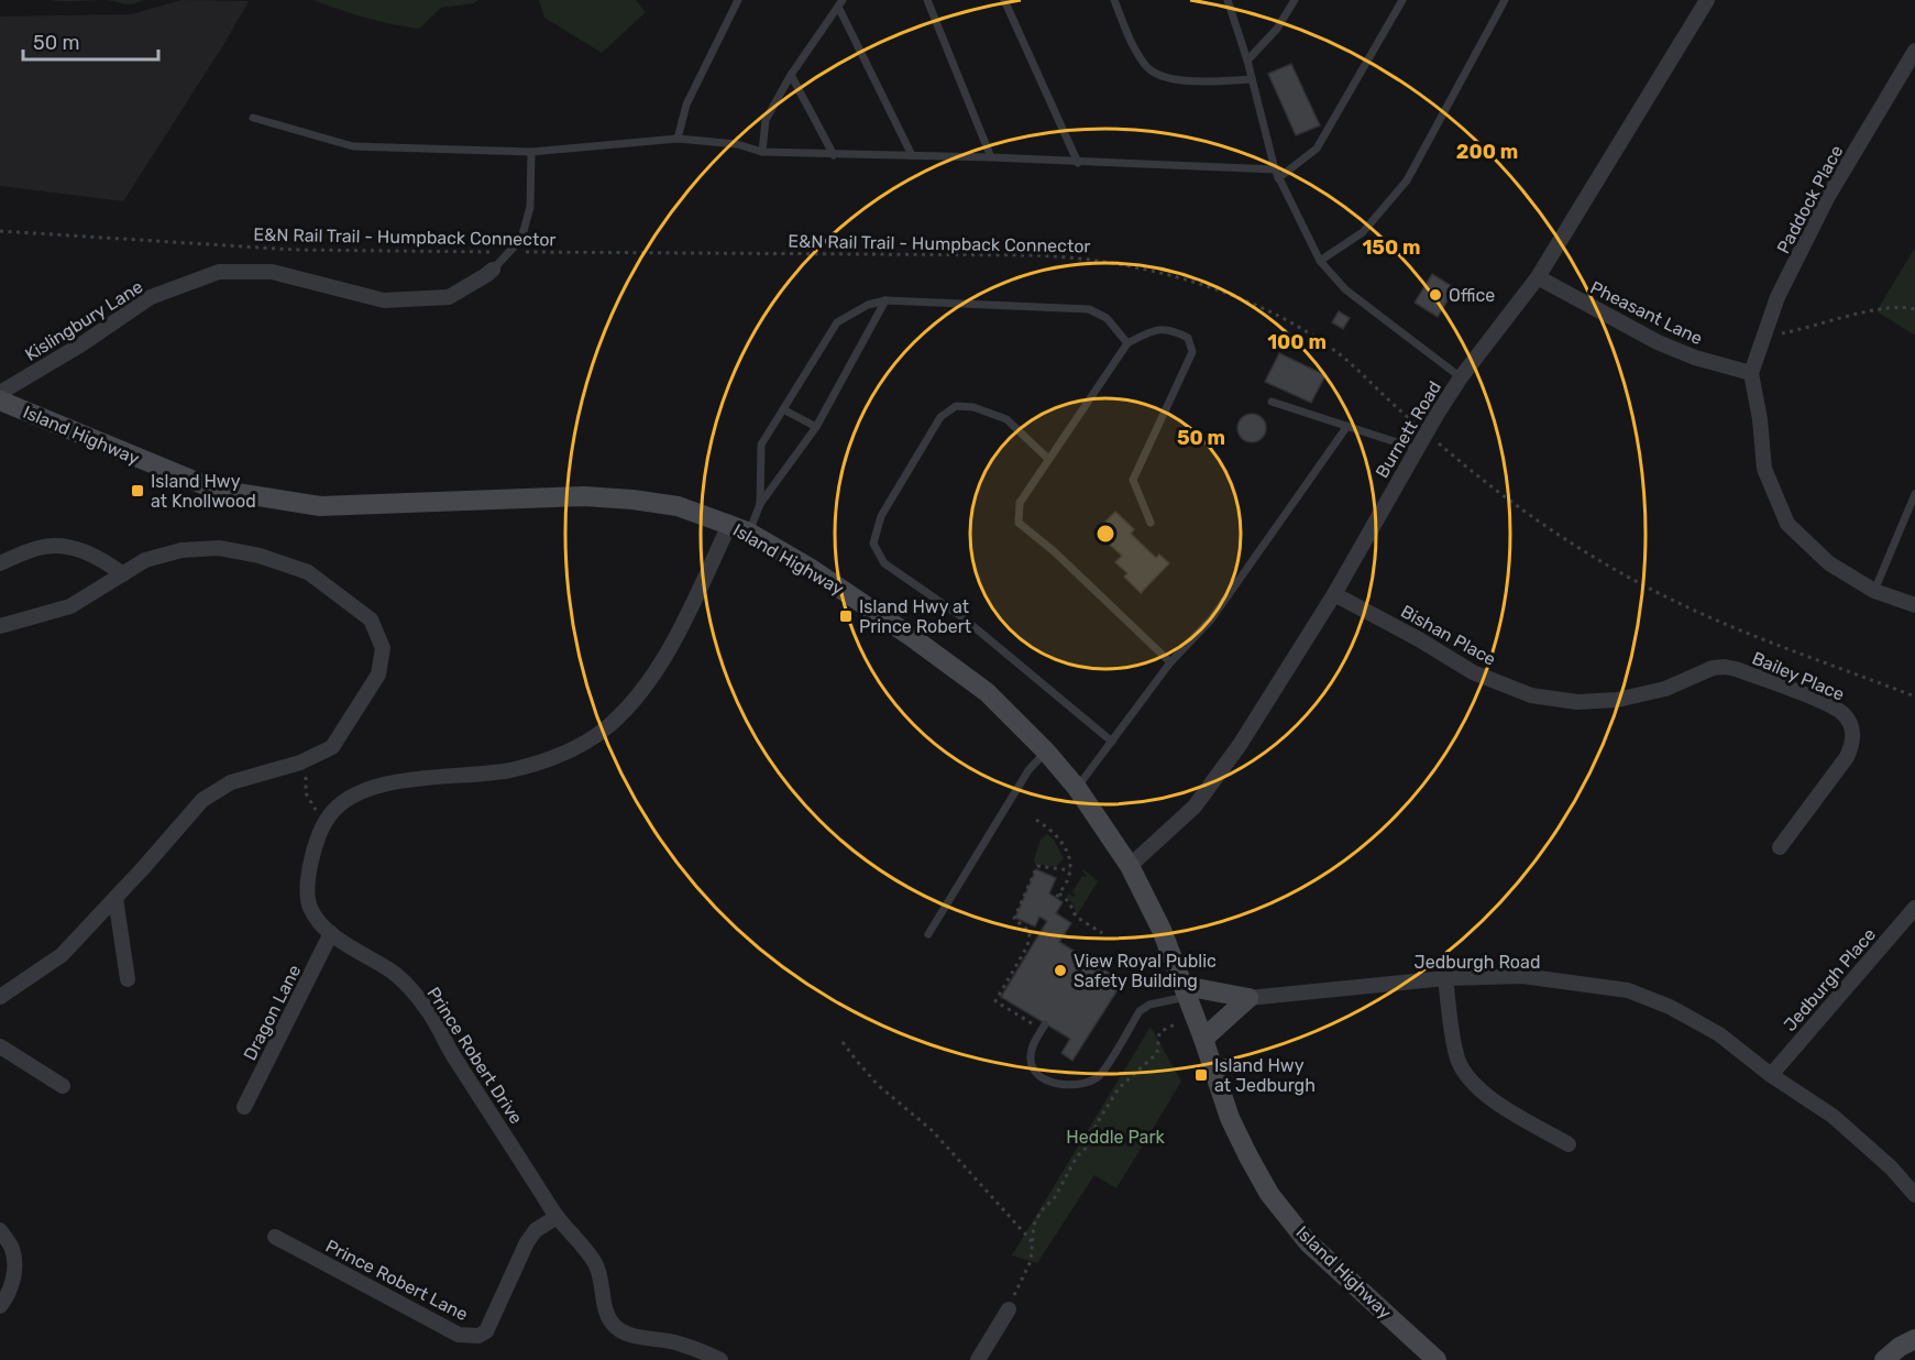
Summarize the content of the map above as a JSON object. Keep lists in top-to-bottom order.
{
  "streets": {
    "main road": ["Island Highway"],
    "street": [
      "Paddock Place",
      "Pheasant Lane",
      "Kislingbury Lane",
      "Burnett Road",
      "Bishan Place",
      "Bailey Place",
      "Jedburgh Road",
      "Jedburgh Place",
      "Dragon Lane",
      "Prince Robert Drive",
      "Prince Robert Lane"
    ],
    "path": ["E&N Rail Trail - Humpback Connector"]
  },
  "crossings": [
    ["Paddock Place", "Pheasant Lane"],
    ["E&N Rail Trail - Humpback Connector", "Burnett Road"],
    ["Pheasant Lane", "Burnett Road"],
    ["Burnett Road", "Island Highway"],
    ["Burnett Road", "Bishan Place"],
    ["Island Highway", "Prince Robert Drive"],
    ["Bishan Place", "Bailey Place"],
    ["Jedburgh Road", "Jedburgh Place"],
    ["Dragon Lane", "Prince Robert Drive"],
    ["Prince Robert Drive", "Prince Robert Lane"]
  ],
  "parks": ["Heddle Park"],
  "places": {
    "other": ["Office", "View Royal Public Safety Building"],
    "transit": ["Island Hwy at Knollwood", "Island Hwy at Prince Robert", "Island Hwy at Jedburgh"]
  },
  "scale_bar": "50 m",
  "rings": [
    "200 m",
    "150 m",
    "100 m",
    "50 m"
  ]
}
